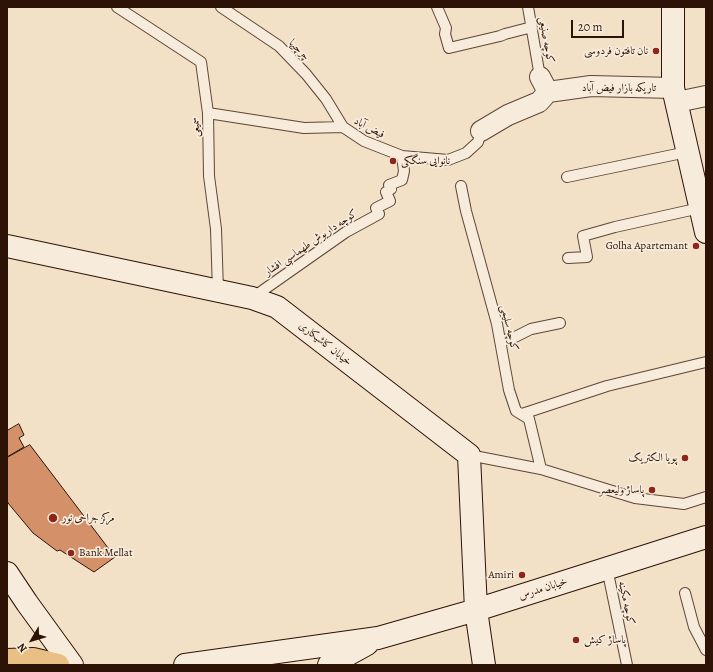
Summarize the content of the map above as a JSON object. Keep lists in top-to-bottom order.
{
  "streets": {
    "street": ["تاریکه بازار فیض آباد", "خیابان کاشیکاری", "خیابان مدرس"],
    "lane": [
      "کوچه صنیعی",
      "چرچیها",
      "سمیعی",
      "فیض آباد",
      "کوچه داریوش طهماسبی افشار",
      "کوچه سلیمی",
      "کوچه مکینه"
    ]
  },
  "crossings": [
    ["کوچه صنیعی", "تاریکه بازار فیض آباد"],
    ["چرچیها", "فیض آباد"],
    ["سمیعی", "فیض آباد"],
    ["سمیعی", "خیابان کاشیکاری"],
    ["فیض آباد", "کوچه داریوش طهماسبی افشار"],
    ["کوچه داریوش طهماسبی افشار", "خیابان کاشیکاری"],
    ["خیابان مدرس", "کوچه مکینه"]
  ],
  "places": [
    "نان تافتون فردوسی",
    "نانوایی سنگکی",
    "Golha Apartemant",
    "پویا الکتریک",
    "پاساژ ولیعصر",
    "مرکز جراحی نور",
    "Bank Mellat",
    "Amiri",
    "پاساژ کیش"
  ],
  "scale_bar": "20 m",
  "north": "bottom left"
}
